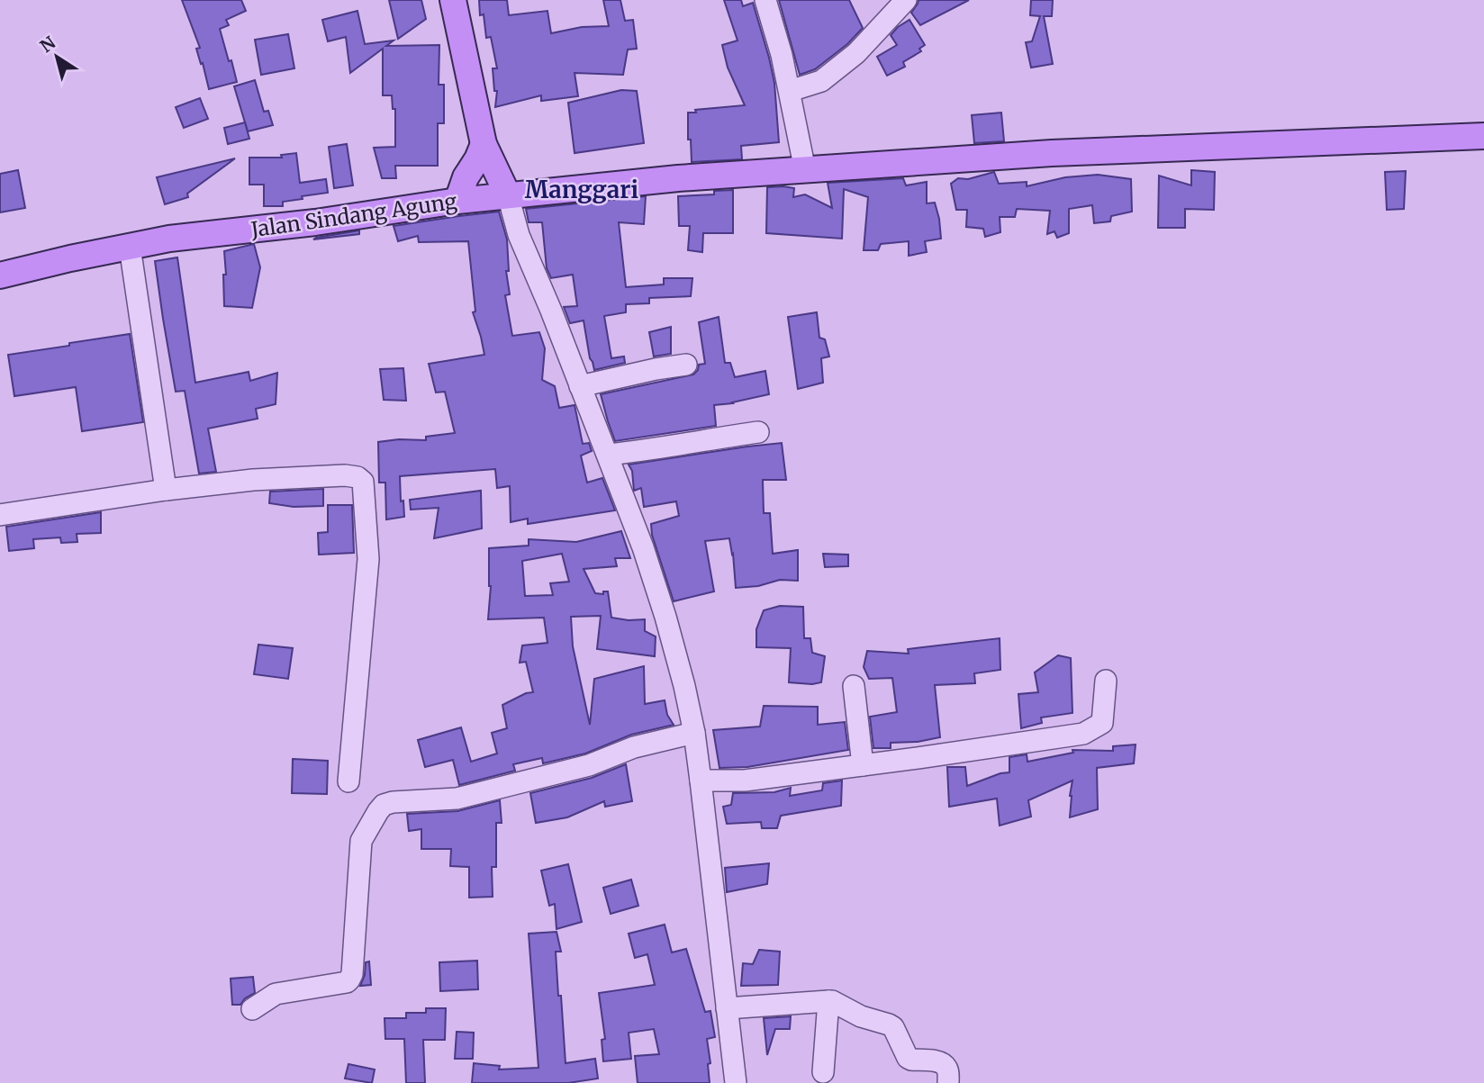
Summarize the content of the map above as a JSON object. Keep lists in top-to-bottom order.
{
  "streets": {
    "main road": ["Jalan Sindang Agung"]
  },
  "districts": ["Manggari"],
  "north": "top left"
}
